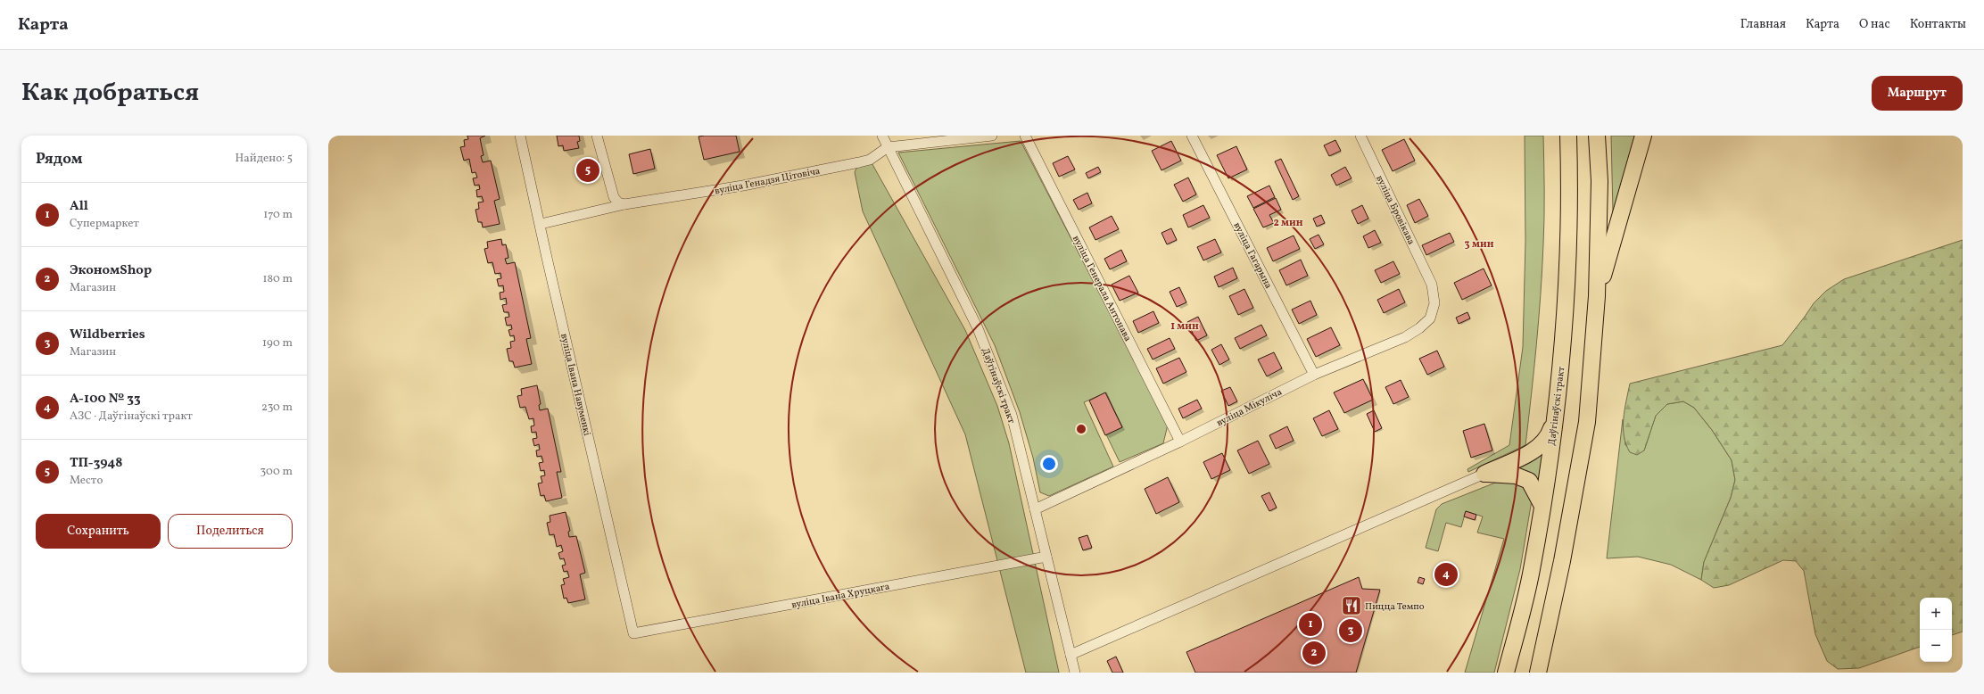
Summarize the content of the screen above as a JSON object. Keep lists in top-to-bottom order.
{
  "streets": {
    "main road": ["Даўгінаўскі тракт"],
    "street": [
      "вуліца Генадзя Цітовіча",
      "вуліца Бровікава",
      "вуліца Гагарына",
      "вуліца Генерала Антонава",
      "вуліца Івана Навуменкі",
      "вуліца Мікуліча",
      "вуліца Івана Хруцкага"
    ]
  },
  "crossings": [
    ["вуліца Генадзя Цітовіча", "вуліца Івана Навуменкі"],
    ["вуліца Генадзя Цітовіча", "Даўгінаўскі тракт"],
    ["вуліца Бровікава", "вуліца Мікуліча"],
    ["вуліца Гагарына", "вуліца Мікуліча"],
    ["вуліца Генерала Антонава", "вуліца Мікуліча"],
    ["вуліца Івана Навуменкі", "вуліца Івана Хруцкага"],
    ["Даўгінаўскі тракт", "вуліца Мікуліча"],
    ["Даўгінаўскі тракт", "вуліца Івана Хруцкага"]
  ],
  "places": {
    "restaurant": ["Пицца Темпо"]
  },
  "page": {
    "header": "Карта",
    "nav": [
      "Главная",
      "Карта",
      "О нас",
      "Контакты"
    ],
    "title": "Как добраться",
    "buttons": [
      "Маршрут",
      ["Сохранить", "Поделиться"]
    ],
    "heading": ["Рядом", "Найдено: 5"],
    "pins": [
      "5",
      "4",
      "1",
      "3",
      "2"
    ],
    "list": [
      {
        "mark": "1",
        "name": "All",
        "note": "Супермаркет",
        "value": "170 m"
      },
      {
        "mark": "2",
        "name": "ЭкономShop",
        "note": "Магазин",
        "value": "180 m"
      },
      {
        "mark": "3",
        "name": "Wildberries",
        "note": "Магазин",
        "value": "190 m"
      },
      {
        "mark": "4",
        "name": "А-100 № 33",
        "note": "АЗС · Даўгінаўскі тракт",
        "value": "230 m"
      },
      {
        "mark": "5",
        "name": "ТП-3948",
        "note": "Место",
        "value": "300 m"
      }
    ],
    "map_buttons": ["+", "−"]
  },
  "rings": ["2 мин", "3 мин", "1 мин"]
}
